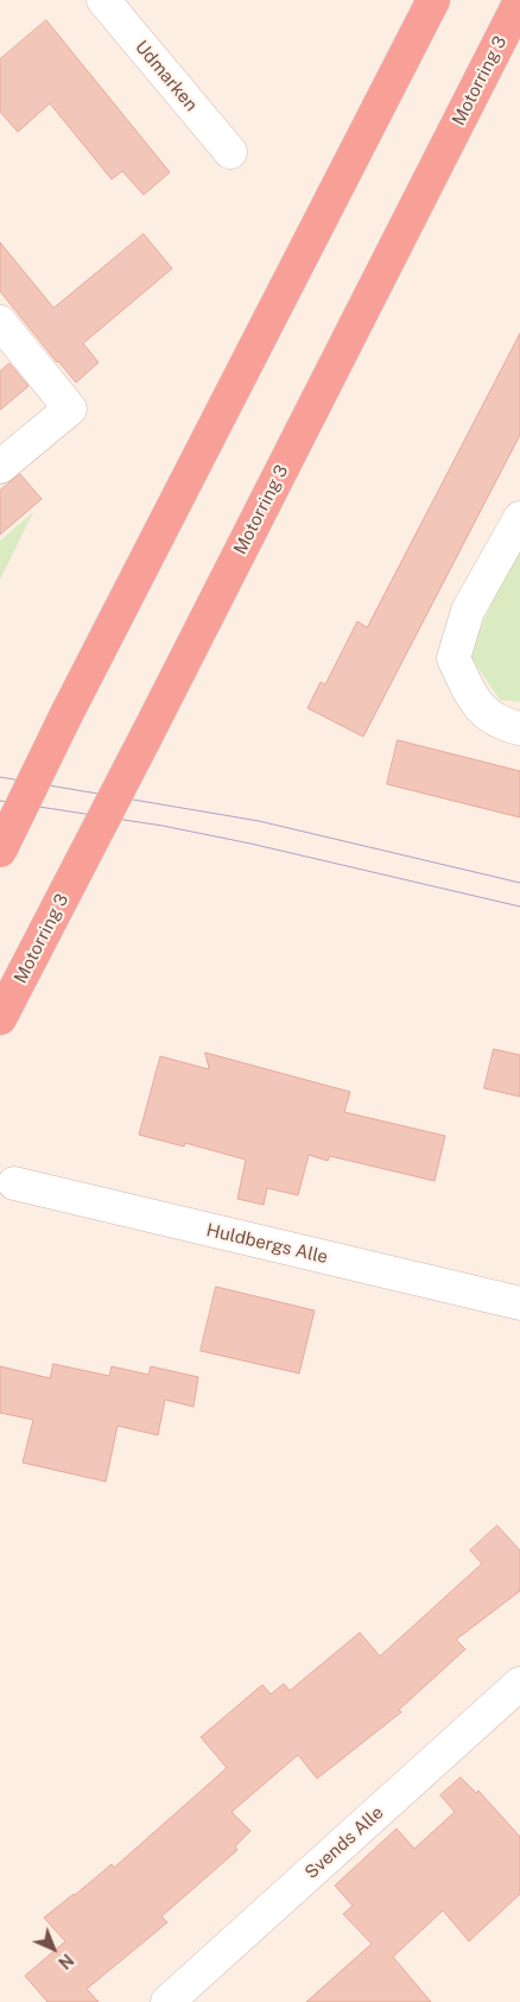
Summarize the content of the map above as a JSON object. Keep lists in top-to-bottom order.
{
  "streets": {
    "highway": ["Motorring 3"],
    "street": ["Udmarken", "Huldbergs Alle", "Svends Alle"]
  },
  "north": "bottom right"
}
